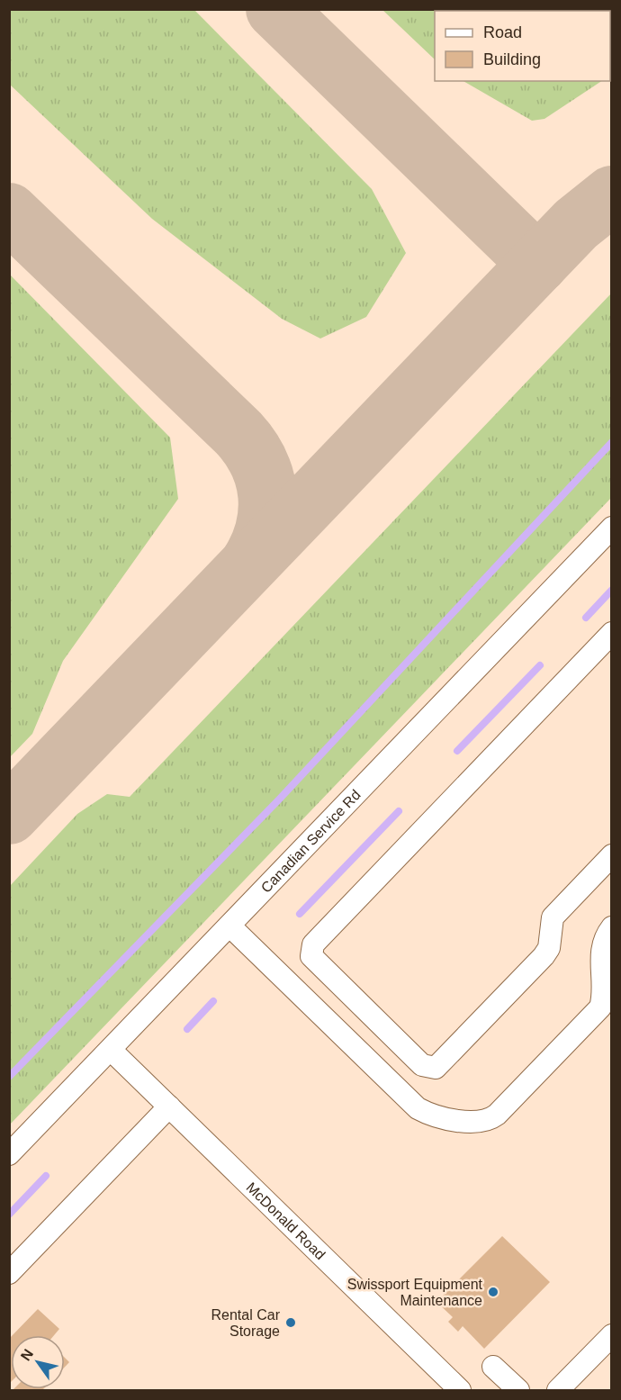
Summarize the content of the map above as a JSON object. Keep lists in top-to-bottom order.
{
  "streets": {
    "lane": ["Canadian Service Rd", "McDonald Road"]
  },
  "crossings": [
    ["Canadian Service Rd", "McDonald Road"]
  ],
  "places": ["Swissport Equipment Maintenance", "Rental Car Storage"],
  "legend": ["Road", "Building"],
  "north": "top left"
}
